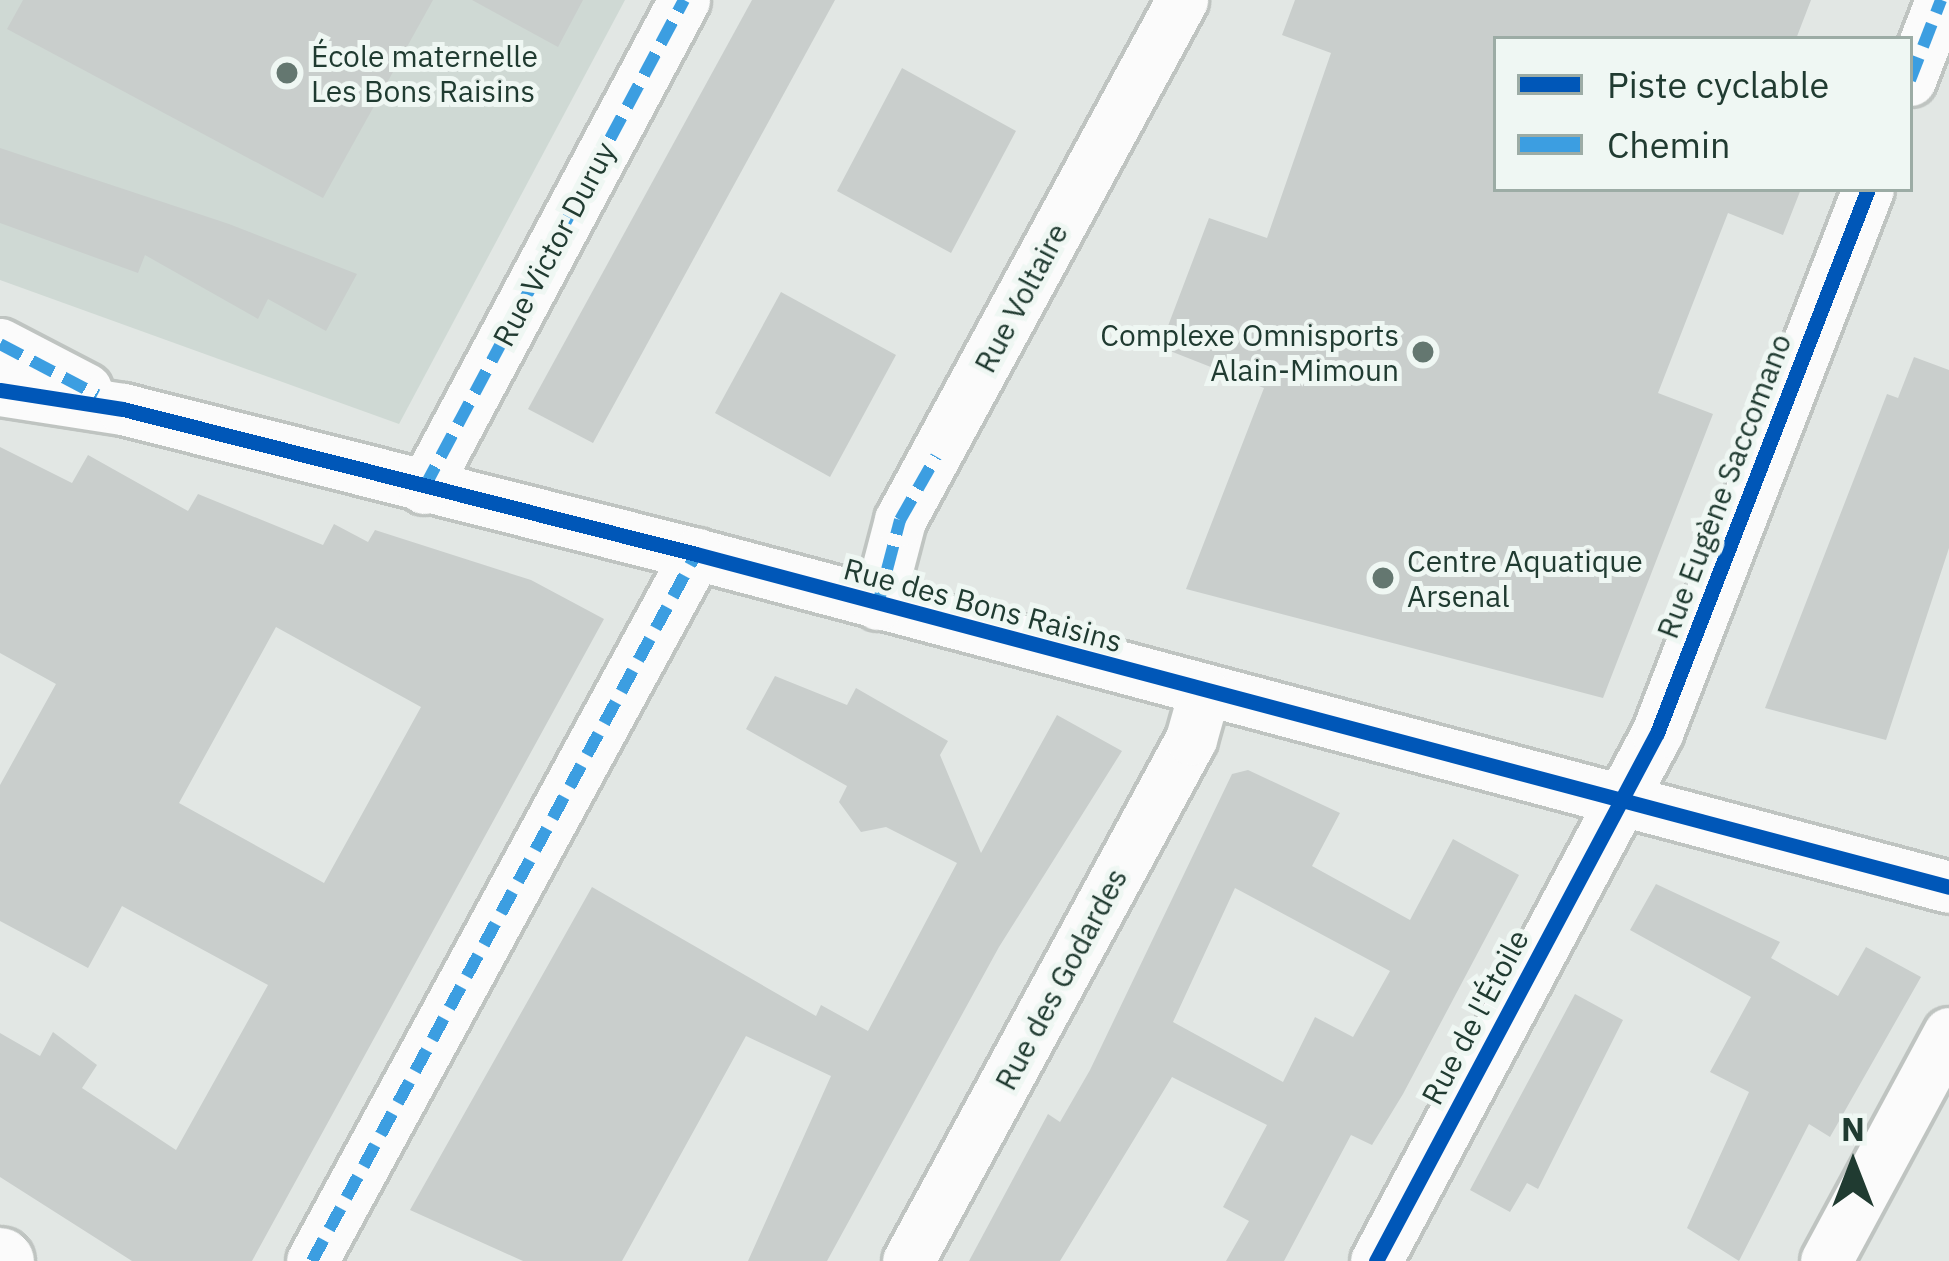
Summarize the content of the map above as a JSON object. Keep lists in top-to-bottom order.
{
  "streets": {
    "street": [
      "Rue Victor Duruy",
      "Rue Voltaire",
      "Rue Eugène Saccomano",
      "Rue des Bons Raisins",
      "Rue des Godardes",
      "Rue de l'Étoile"
    ]
  },
  "crossings": [
    ["Rue Victor Duruy", "Rue des Bons Raisins"],
    ["Rue Voltaire", "Rue des Bons Raisins"],
    ["Rue Eugène Saccomano", "Rue des Bons Raisins"],
    ["Rue Eugène Saccomano", "Rue de l'Étoile"],
    ["Rue des Bons Raisins", "Rue des Godardes"],
    ["Rue des Bons Raisins", "Rue de l'Étoile"]
  ],
  "places": ["École maternelle Les Bons Raisins", "Complexe Omnisports Alain-Mimoun", "Centre Aquatique Arsenal"],
  "legend": ["Piste cyclable", "Chemin"],
  "north": "top"
}
